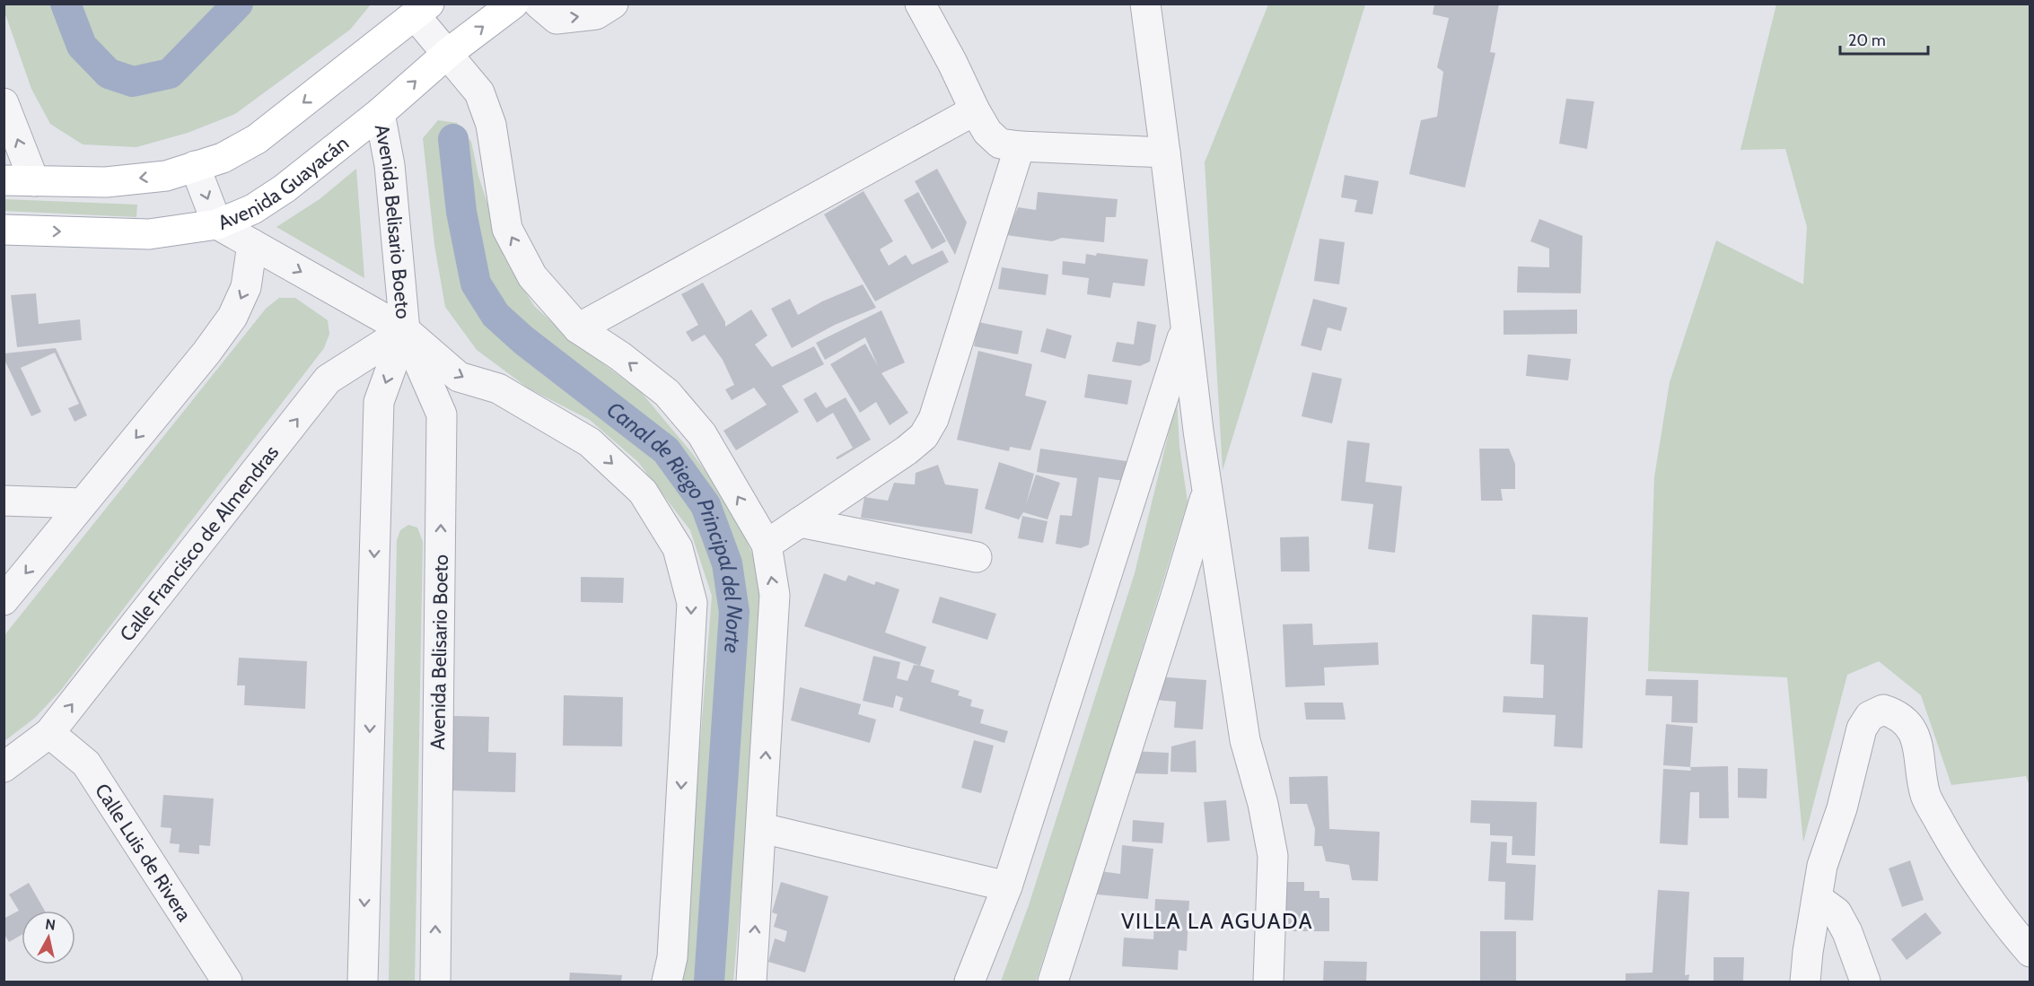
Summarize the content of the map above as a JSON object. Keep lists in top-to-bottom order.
{
  "streets": {
    "main road": ["Avenida Guayacán"],
    "street": ["Avenida Belisario Boeto", "Calle Francisco de Almendras", "Calle Luis de Rivera"]
  },
  "crossings": [
    ["Avenida Guayacán", "Avenida Belisario Boeto"],
    ["Avenida Belisario Boeto", "Calle Francisco de Almendras"],
    ["Calle Francisco de Almendras", "Calle Luis de Rivera"]
  ],
  "districts": ["VILLA LA AGUADA"],
  "water": ["Canal de Riego Principal del Norte"],
  "scale_bar": "20 m",
  "north": "top"
}
